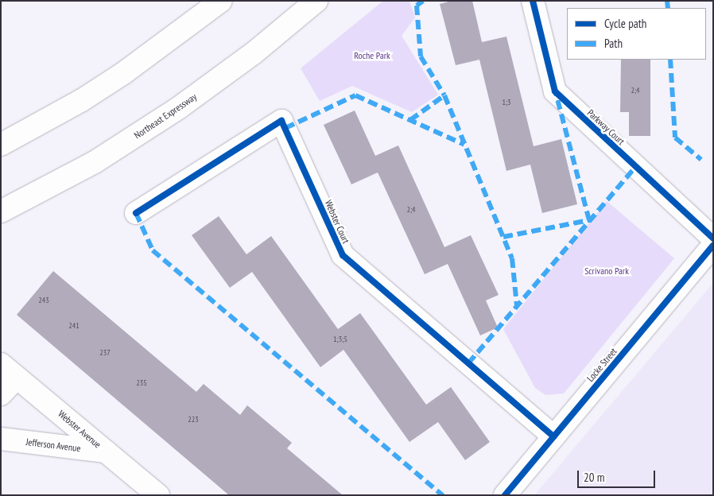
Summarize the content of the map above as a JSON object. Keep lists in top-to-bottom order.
{
  "streets": {
    "main road": [
      "Northeast Expressway",
      "Parkway Court",
      "Webster Court",
      "Locke Street",
      "Webster Avenue",
      "Jefferson Avenue"
    ]
  },
  "crossings": [
    ["Webster Court", "Locke Street"],
    ["Webster Avenue", "Jefferson Avenue"]
  ],
  "parks": ["Roche Park", "Scrivano Park"],
  "house_numbers": [
    "2;4",
    "1;3",
    "2;4",
    "243",
    "241",
    "1;3;5",
    "237",
    "235",
    "223"
  ],
  "legend": ["Cycle path", "Path"],
  "scale_bar": "20 m"
}
